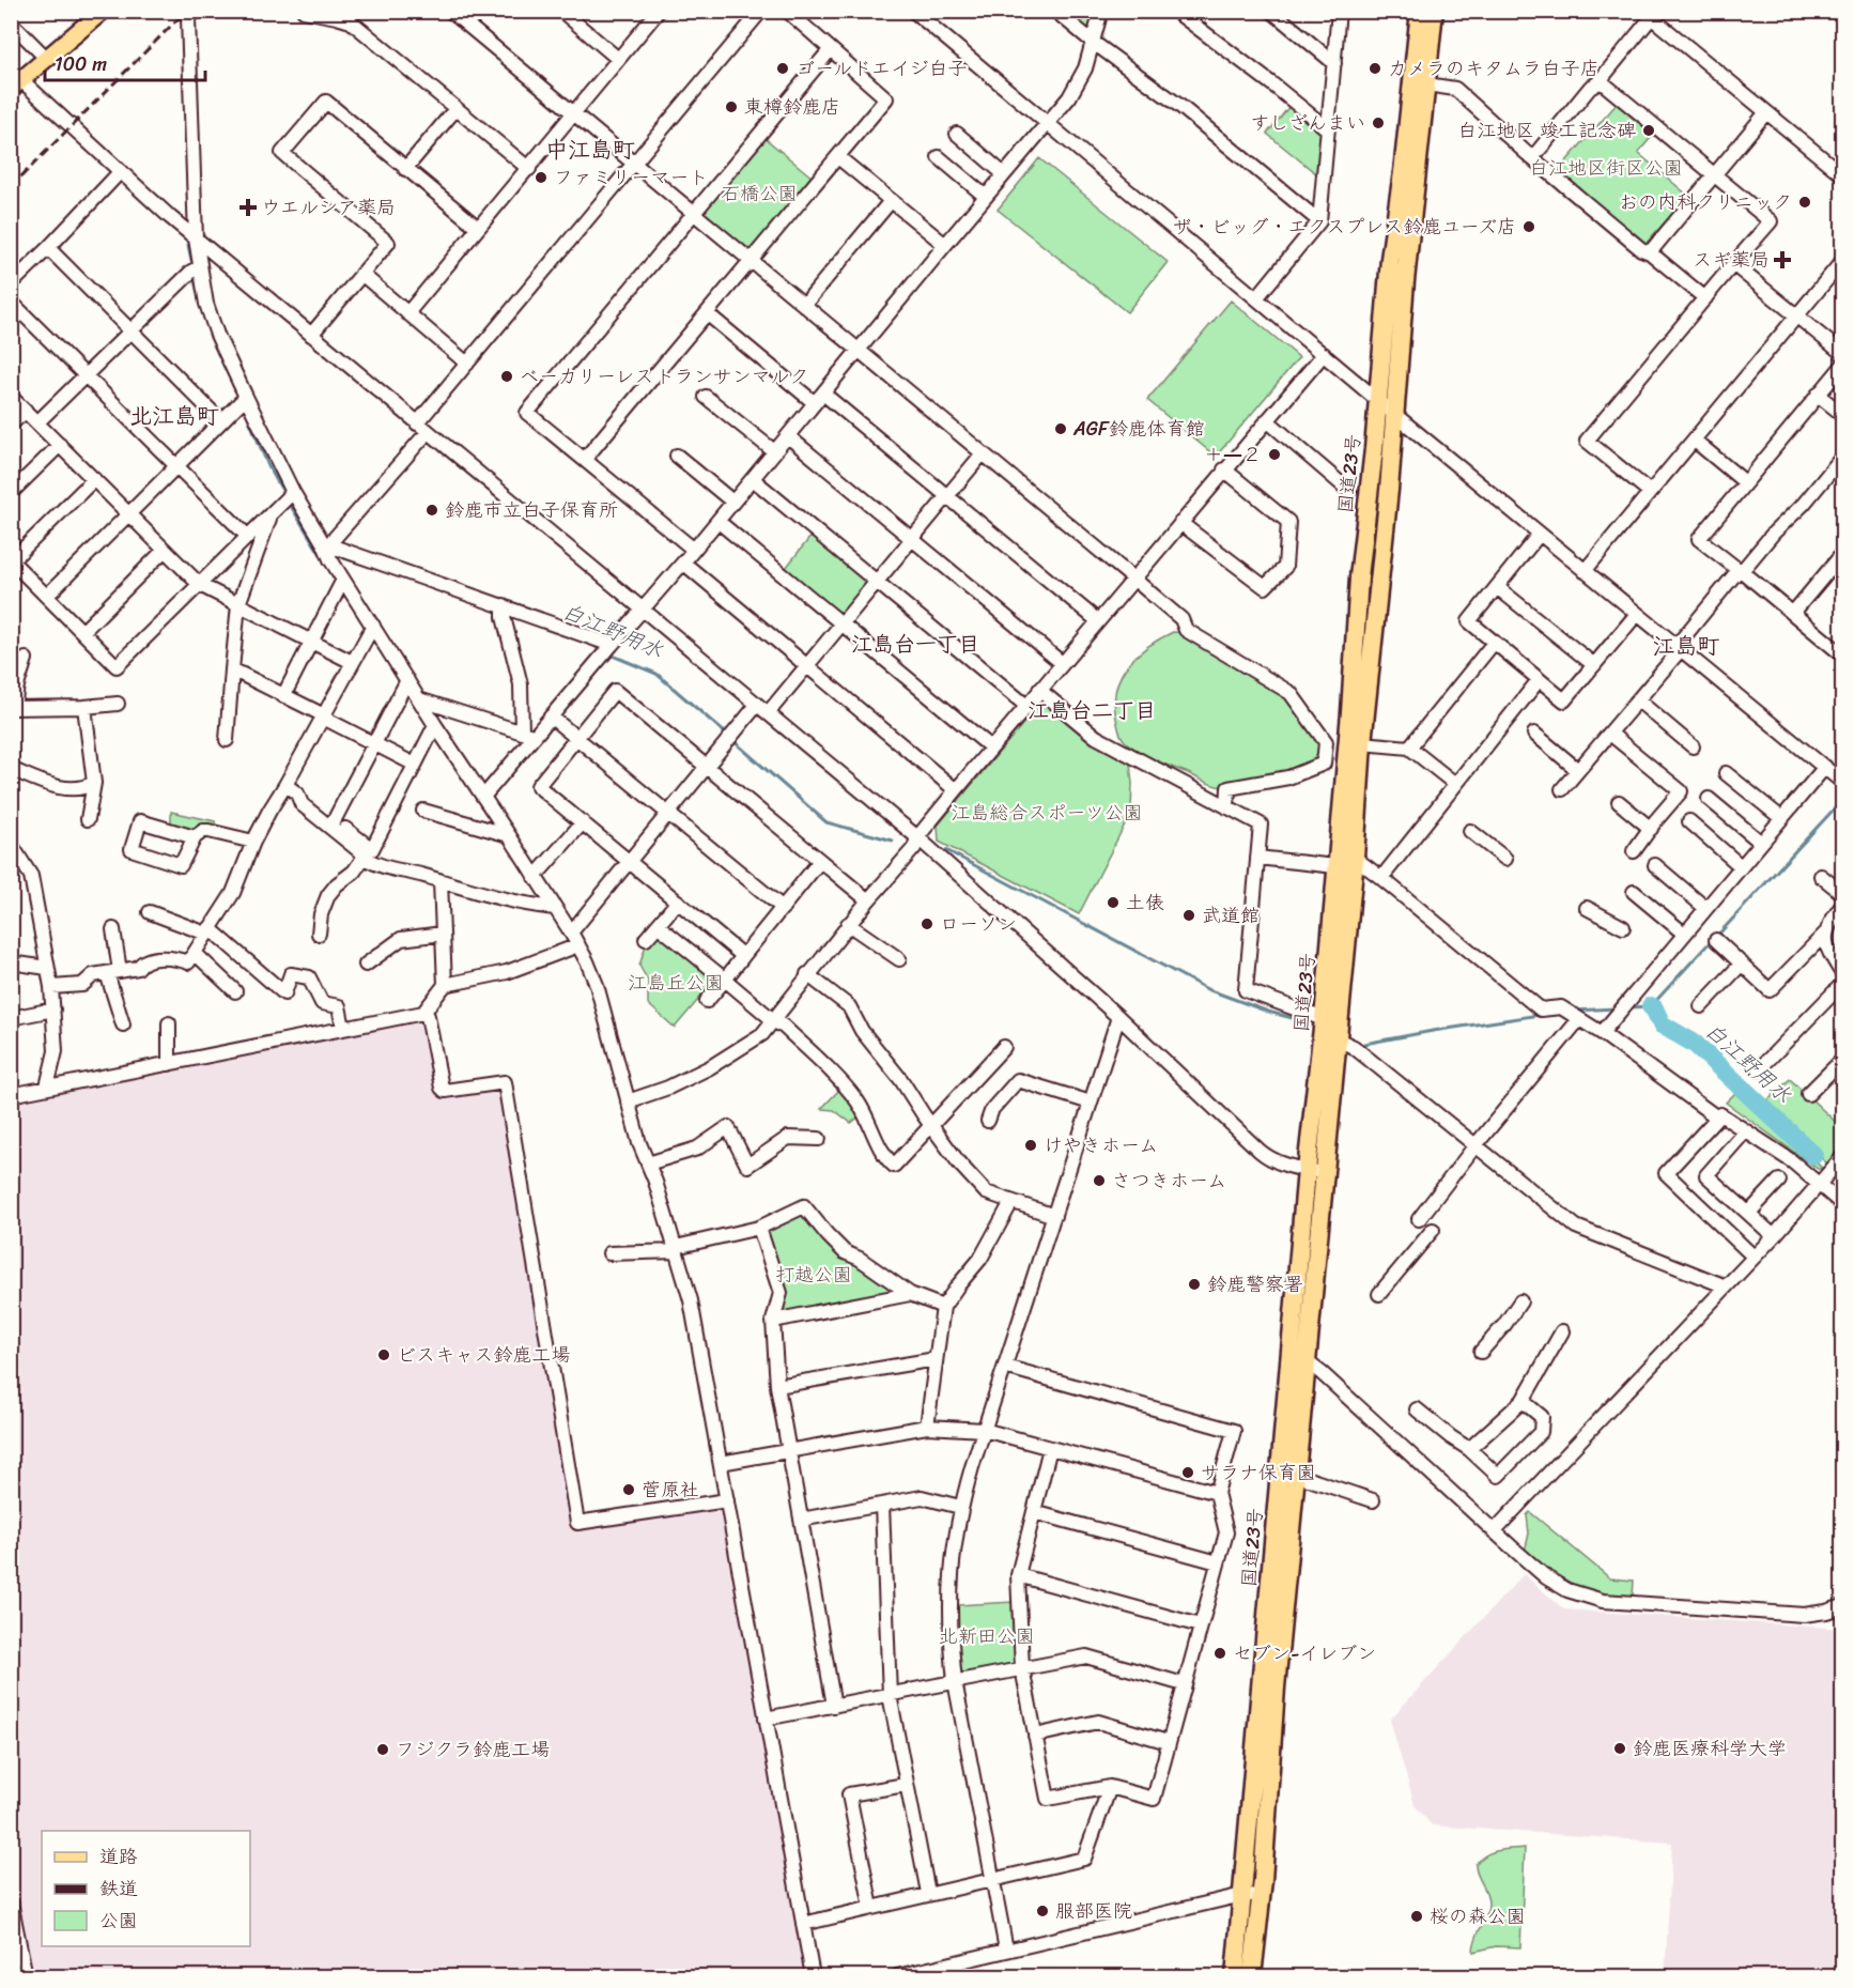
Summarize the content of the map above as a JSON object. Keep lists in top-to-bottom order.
{
  "streets": {
    "highway": ["国道23号"]
  },
  "districts": [
    "中江島町",
    "北江島町",
    "江島台一丁目",
    "江島町",
    "江島台二丁目"
  ],
  "water": ["白江野用水"],
  "parks": [
    "白江地区街区公園",
    "石橋公園",
    "江島総合スポーツ公園",
    "江島丘公園",
    "打越公園",
    "北新田公園"
  ],
  "places": {
    "other": [
      "ゴールドエイジ白子",
      "カメラのキタムラ白子店",
      "東樽鈴鹿店",
      "すしざんまい",
      "白江地区 竣工記念碑",
      "ファミリーマート",
      "おの内科クリニック",
      "ザ・ビッグ・エクスプレス鈴鹿ユーズ店",
      "ベーカリーレストランサンマルク",
      "AGF鈴鹿体育館",
      "＋―２",
      "鈴鹿市立白子保育所",
      "土俵",
      "武道館",
      "ローソン",
      "けやきホーム",
      "さつきホーム",
      "鈴鹿警察署",
      "ビスキャス鈴鹿工場",
      "サラナ保育園",
      "菅原社",
      "セブン-イレブン",
      "鈴鹿医療科学大学",
      "フジクラ鈴鹿工場",
      "服部医院",
      "桜の森公園"
    ],
    "health": ["ウエルシア薬局", "スギ薬局"]
  },
  "legend": ["道路", "鉄道", "公園"],
  "scale_bar": "100 m"
}
